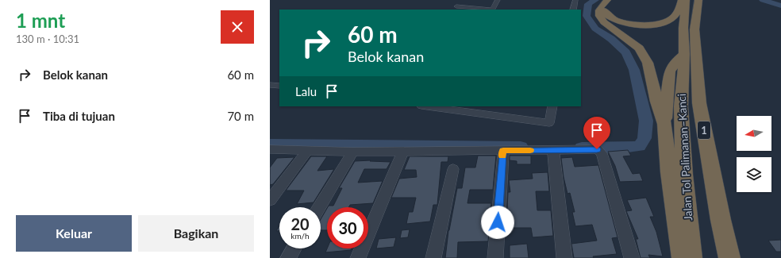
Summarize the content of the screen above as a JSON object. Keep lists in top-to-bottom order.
{
  "streets": {
    "highway": ["1", "Jalan Tol Palimanan–Kanci"]
  },
  "north": "left",
  "page": {
    "heading": ["1 mnt", "130 m · 10:31"],
    "turn": ["60 m", "Belok kanan"],
    "list": [
      {
        "name": "Belok kanan",
        "value": "60 m"
      },
      {
        "name": "Tiba di tujuan",
        "value": "70 m"
      }
    ],
    "then": "Lalu",
    "speed": "20 km/h",
    "limit": "30",
    "buttons": ["Keluar", "Bagikan"]
  }
}
